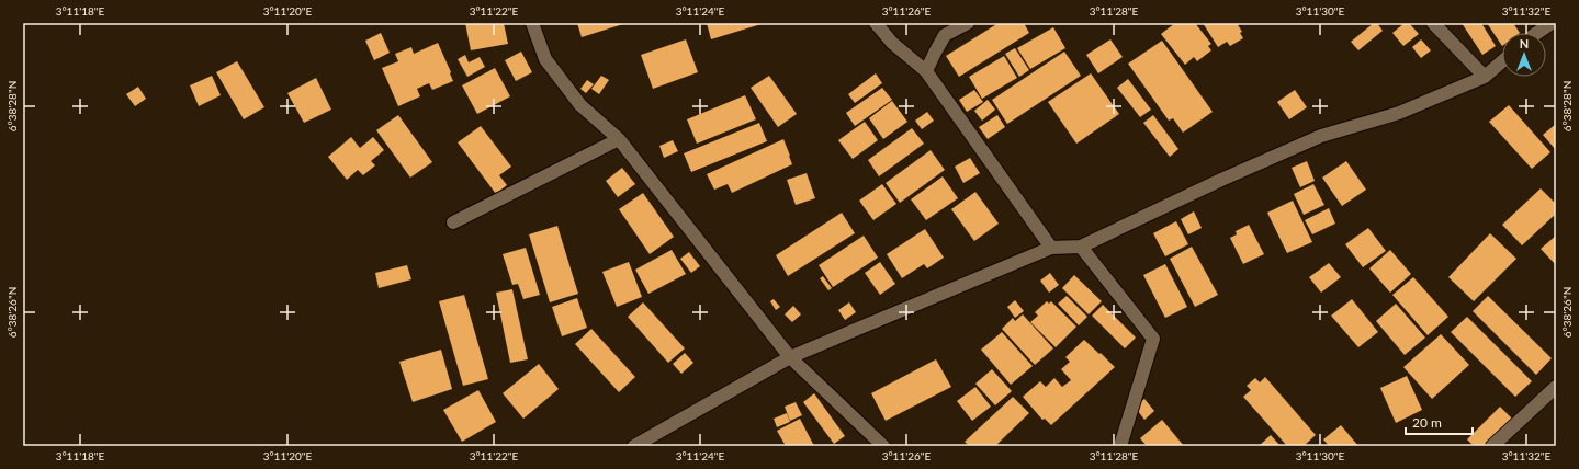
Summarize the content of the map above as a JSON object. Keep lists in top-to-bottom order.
{
  "scale_bar": "20 m",
  "north": "top",
  "coordinates": [
    "3°11'18\"E",
    "3°11'20\"E",
    "3°11'22\"E",
    "3°11'24\"E",
    "3°11'26\"E",
    "3°11'28\"E",
    "3°11'30\"E",
    "3°11'32\"E",
    "6°38'28\"N",
    "6°38'26\"N"
  ]
}
